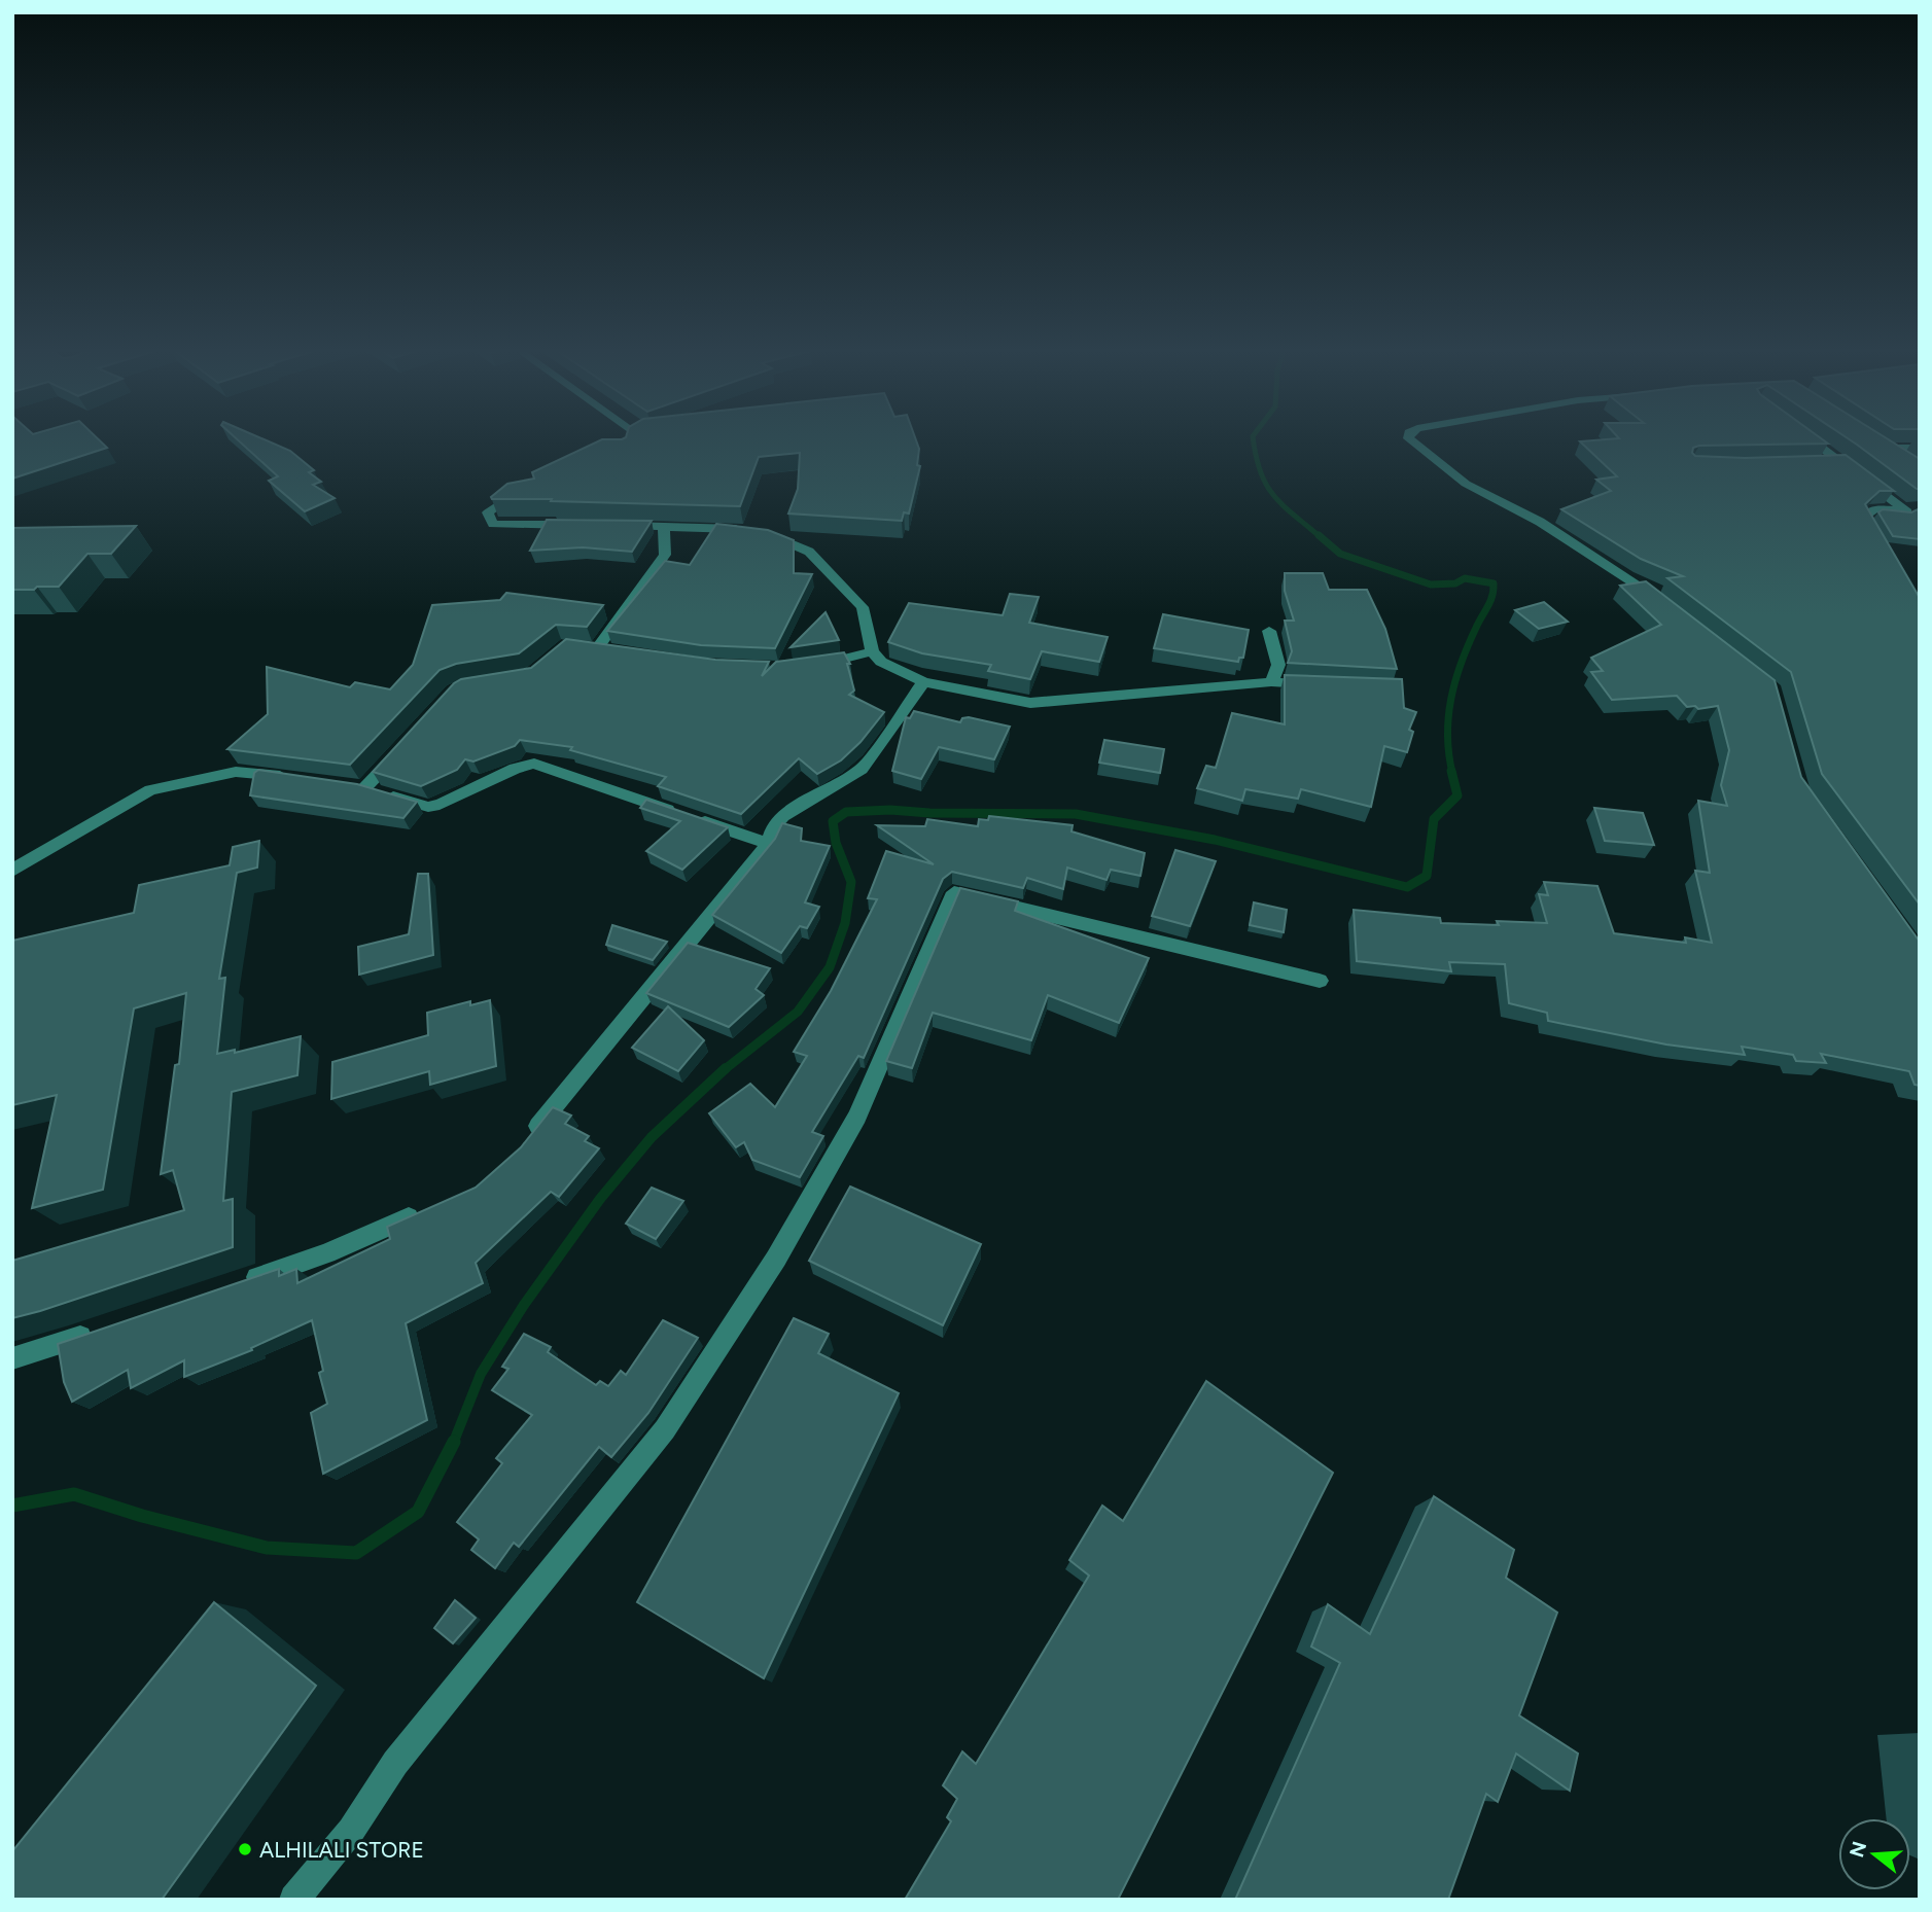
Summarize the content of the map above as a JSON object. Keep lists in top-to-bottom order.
{
  "places": ["ALHILALI STORE"],
  "north": "left"
}
